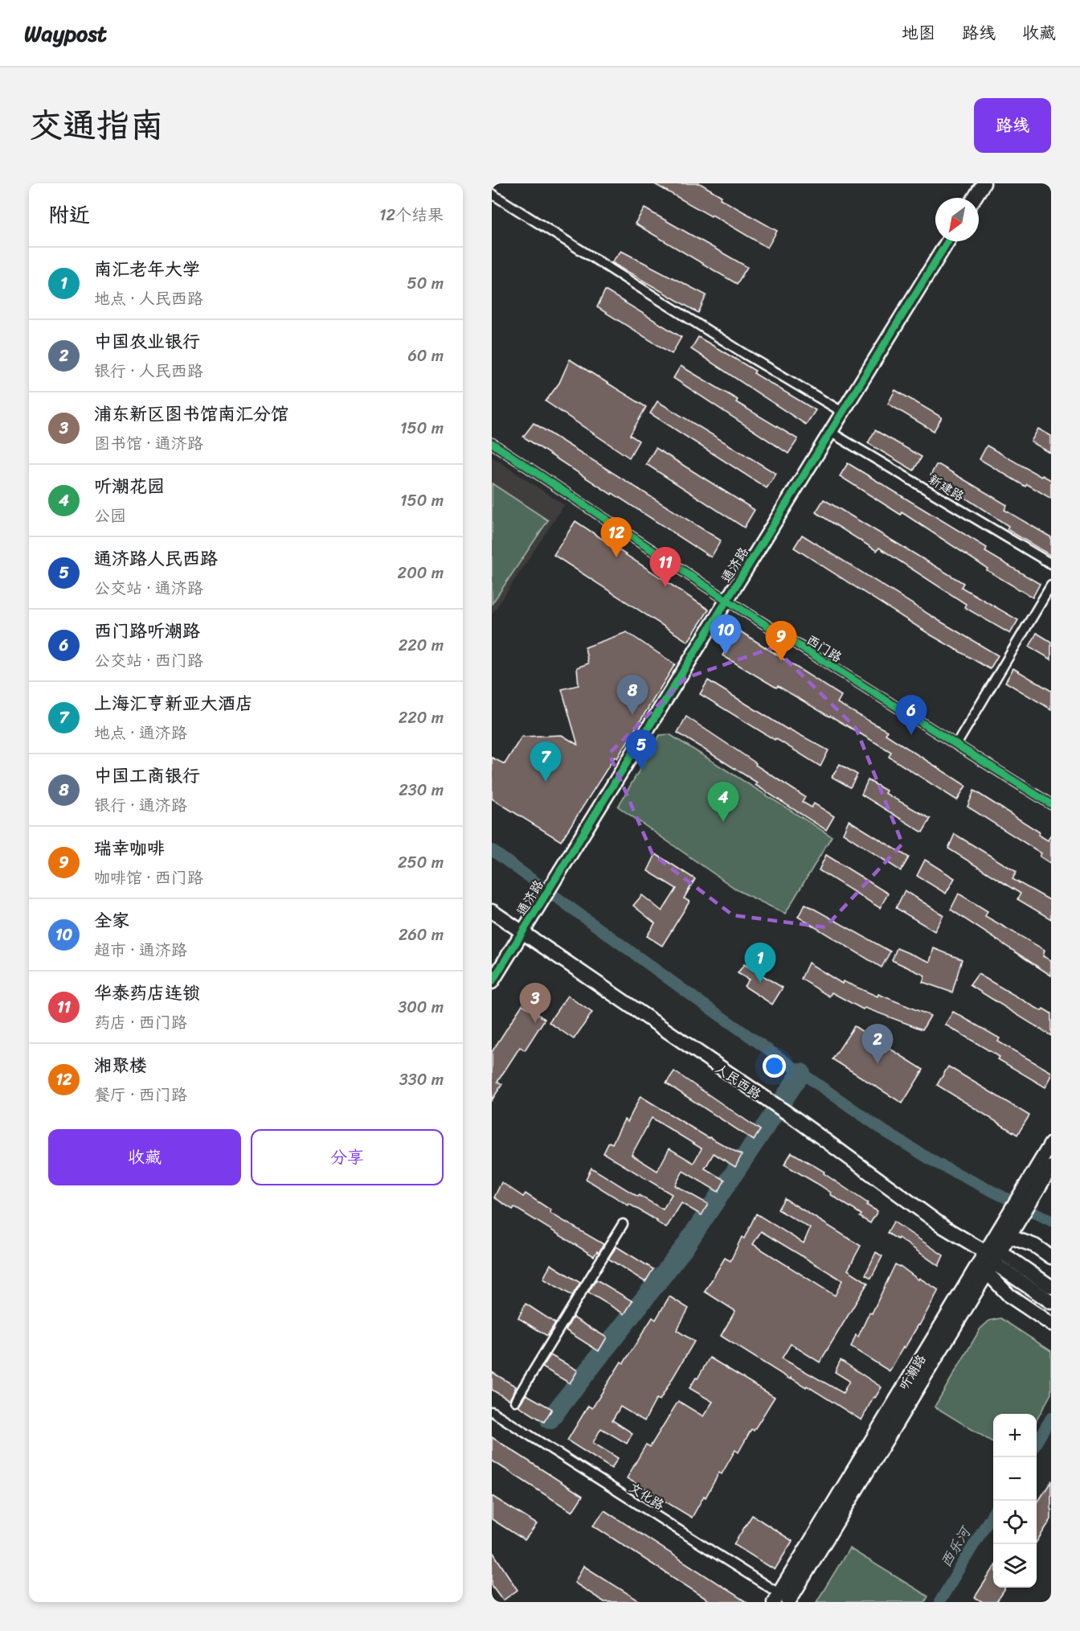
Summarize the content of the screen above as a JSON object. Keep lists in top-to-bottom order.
{
  "streets": {
    "street": [
      "新建路",
      "通济路",
      "西门路",
      "人民西路",
      "听潮路",
      "文化路"
    ]
  },
  "crossings": [
    ["新建路", "通济路"],
    ["通济路", "西门路"],
    ["通济路", "人民西路"],
    ["人民西路", "听潮路"],
    ["听潮路", "文化路"]
  ],
  "water": ["西乐河"],
  "north": "bottom left",
  "page": {
    "header": "Waypost",
    "nav": ["地图", "路线", "收藏"],
    "title": "交通指南",
    "buttons": [
      "路线",
      ["收藏", "分享"]
    ],
    "heading": ["附近", "12个结果"],
    "list": [
      {
        "mark": "1",
        "name": "南汇老年大学",
        "note": "地点 · 人民西路",
        "value": "50 m"
      },
      {
        "mark": "2",
        "name": "中国农业银行",
        "note": "银行 · 人民西路",
        "value": "60 m"
      },
      {
        "mark": "3",
        "name": "浦东新区图书馆南汇分馆",
        "note": "图书馆 · 通济路",
        "value": "150 m"
      },
      {
        "mark": "4",
        "name": "听潮花园",
        "note": "公园",
        "value": "150 m"
      },
      {
        "mark": "5",
        "name": "通济路人民西路",
        "note": "公交站 · 通济路",
        "value": "200 m"
      },
      {
        "mark": "6",
        "name": "西门路听潮路",
        "note": "公交站 · 西门路",
        "value": "220 m"
      },
      {
        "mark": "7",
        "name": "上海汇亨新亚大酒店",
        "note": "地点 · 通济路",
        "value": "220 m"
      },
      {
        "mark": "8",
        "name": "中国工商银行",
        "note": "银行 · 通济路",
        "value": "230 m"
      },
      {
        "mark": "9",
        "name": "瑞幸咖啡",
        "note": "咖啡馆 · 西门路",
        "value": "250 m"
      },
      {
        "mark": "10",
        "name": "全家",
        "note": "超市 · 通济路",
        "value": "260 m"
      },
      {
        "mark": "11",
        "name": "华泰药店连锁",
        "note": "药店 · 西门路",
        "value": "300 m"
      },
      {
        "mark": "12",
        "name": "湘聚楼",
        "note": "餐厅 · 西门路",
        "value": "330 m"
      }
    ],
    "pins": [
      "12",
      "11",
      "10",
      "9",
      "8",
      "6",
      "5",
      "7",
      "4",
      "1",
      "3",
      "2"
    ],
    "map_buttons": ["+", "−"]
  }
}
